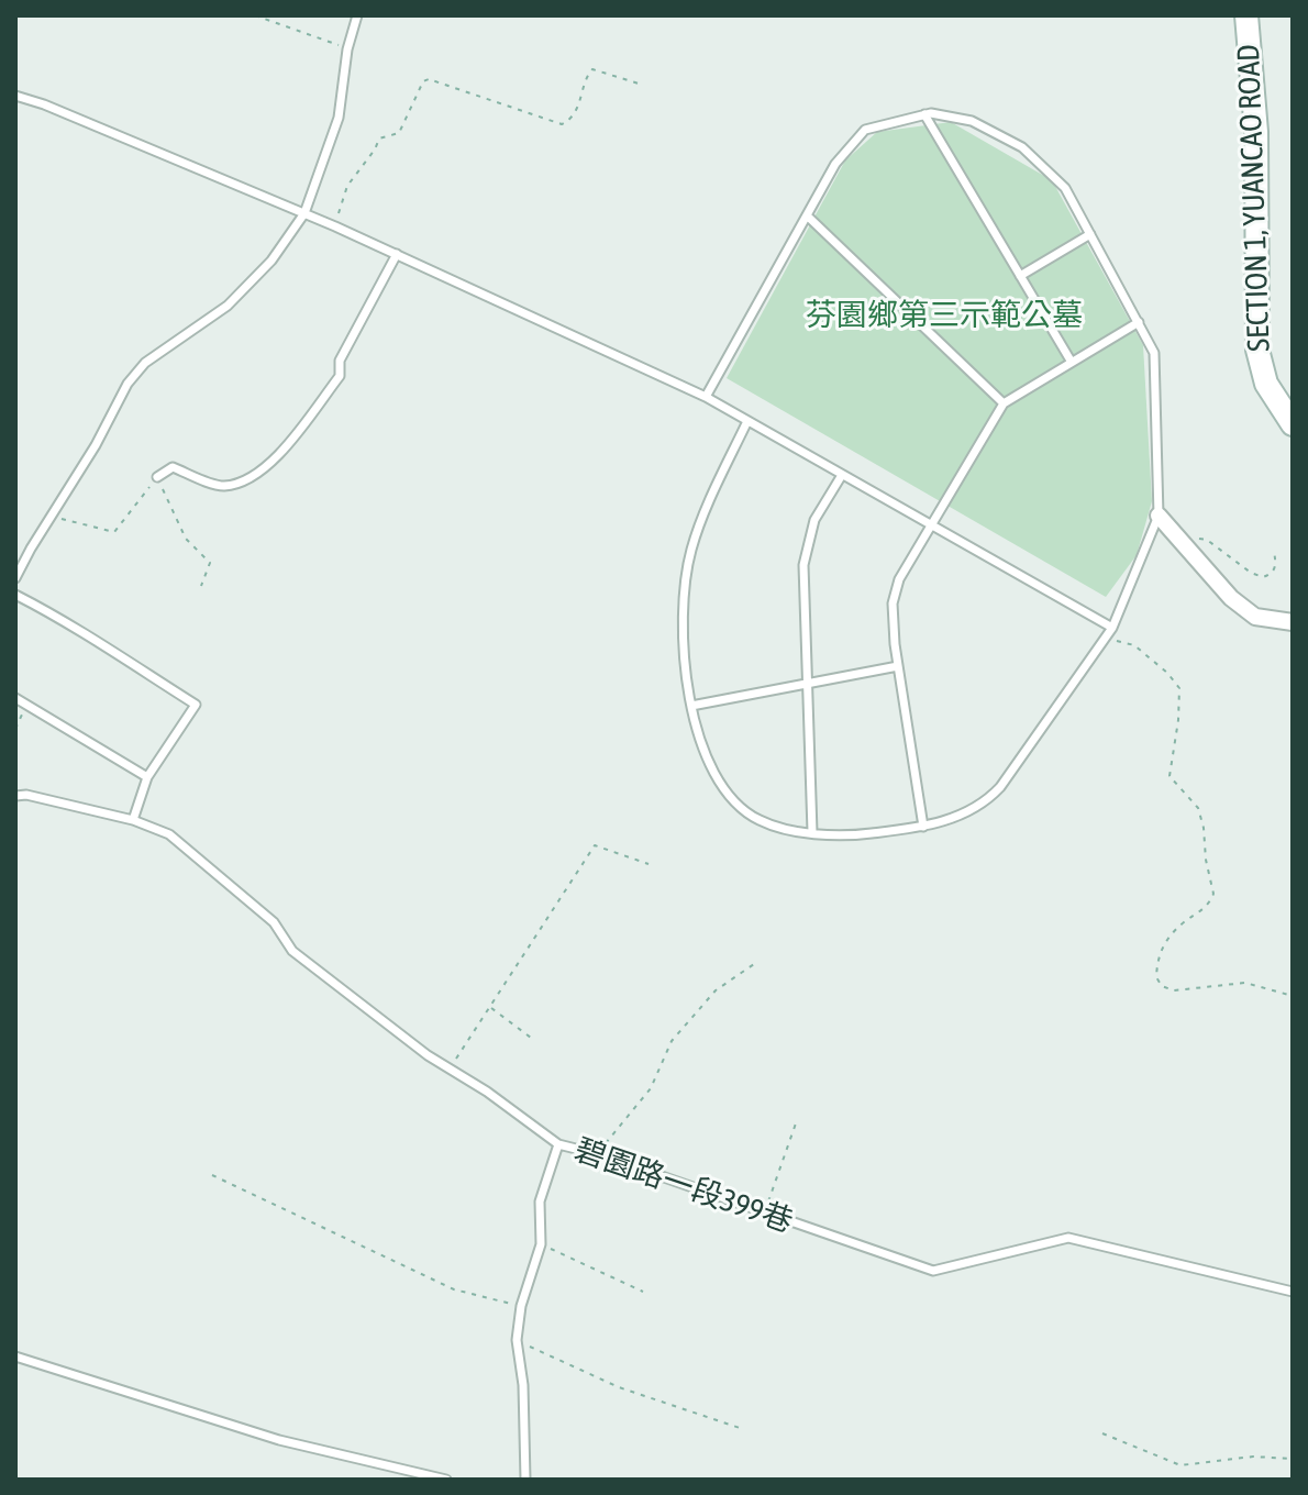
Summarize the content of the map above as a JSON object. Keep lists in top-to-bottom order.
{
  "streets": {
    "main road": ["SECTION 1, YUANCAO ROAD"],
    "lane": ["碧園路一段399巷"]
  },
  "parks": ["芬園鄉第三示範公墓"]
}
